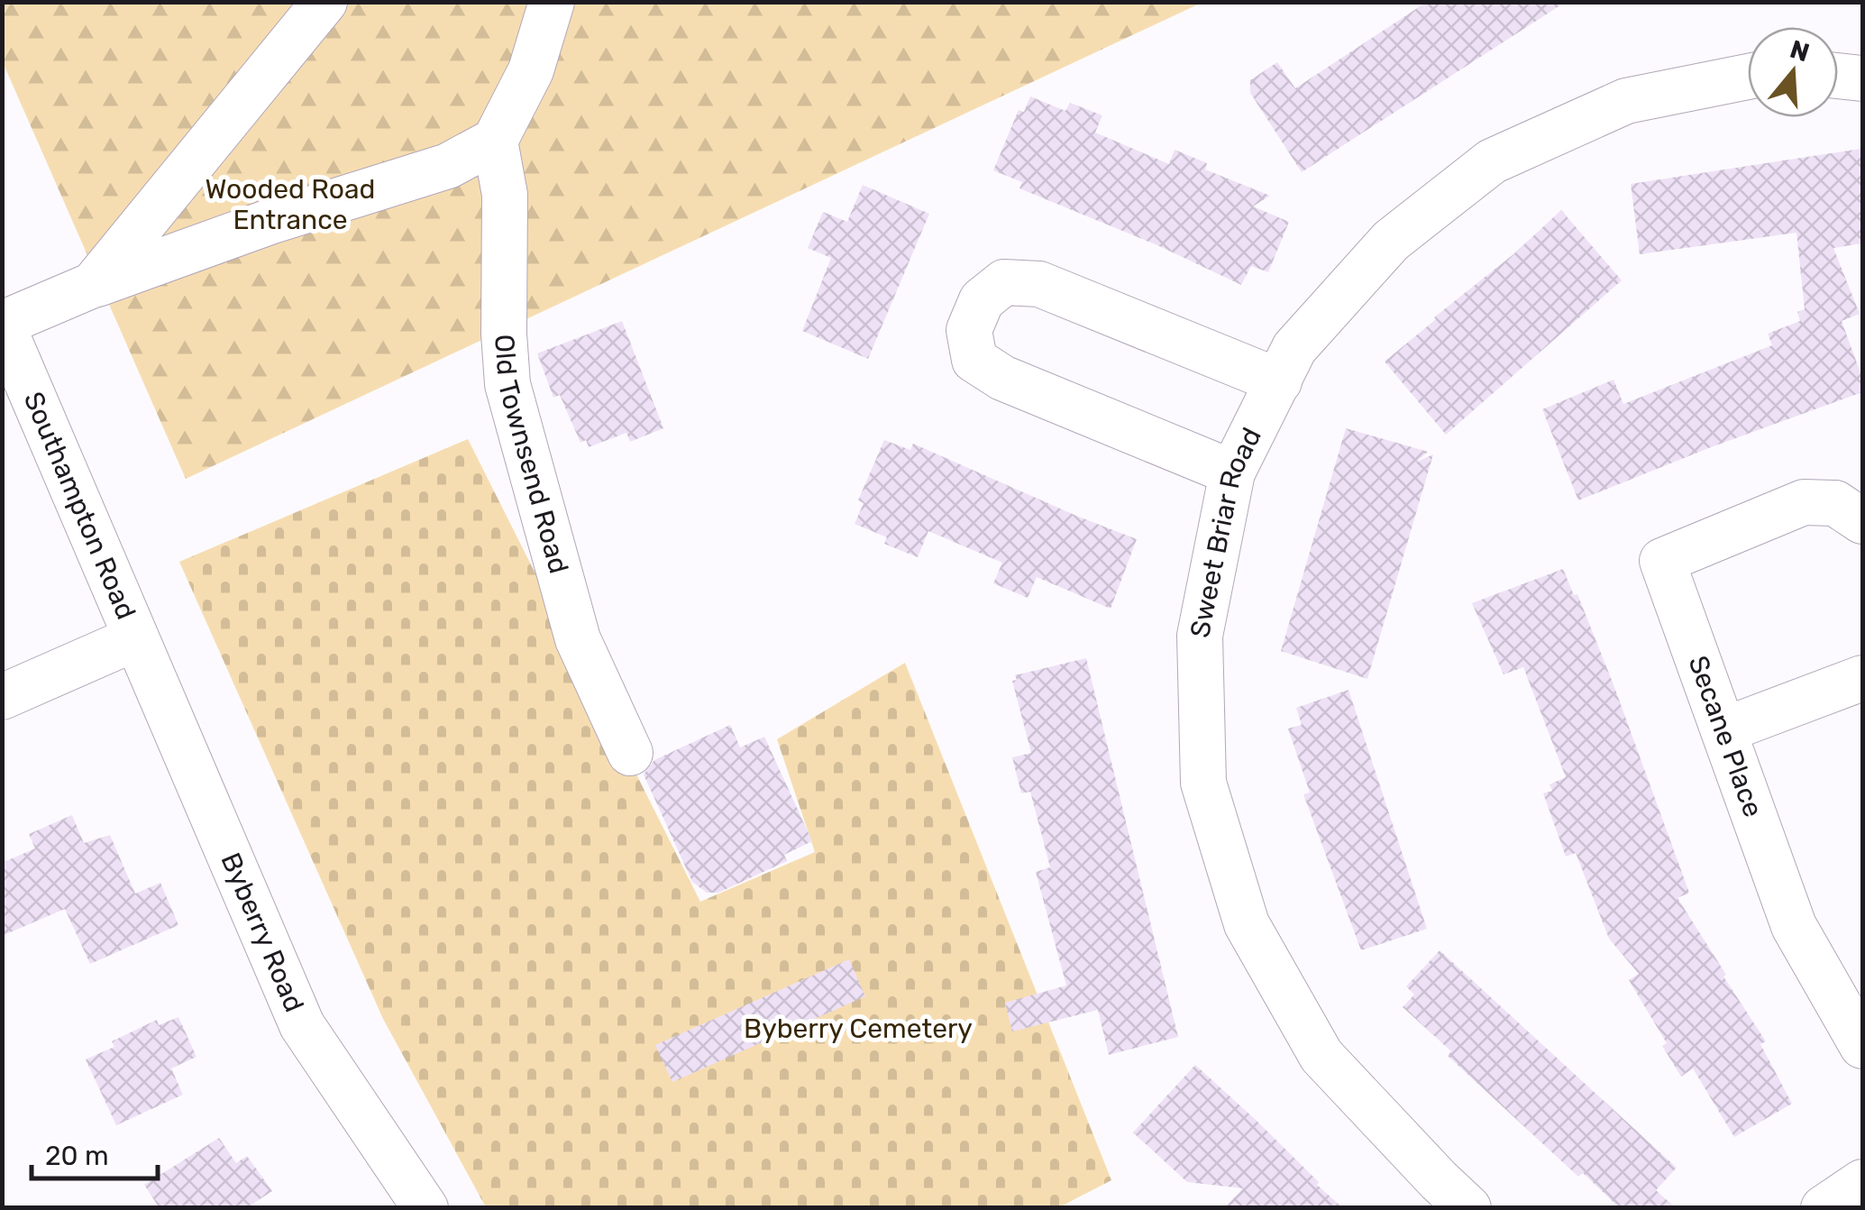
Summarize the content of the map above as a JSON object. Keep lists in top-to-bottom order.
{
  "streets": {
    "street": [
      "Old Townsend Road",
      "Southampton Road",
      "Sweet Briar Road",
      "Secane Place",
      "Byberry Road"
    ]
  },
  "crossings": [
    ["Southampton Road", "Byberry Road"]
  ],
  "parks": ["Wooded Road Entrance", "Byberry Cemetery"],
  "scale_bar": "20 m",
  "north": "top"
}
